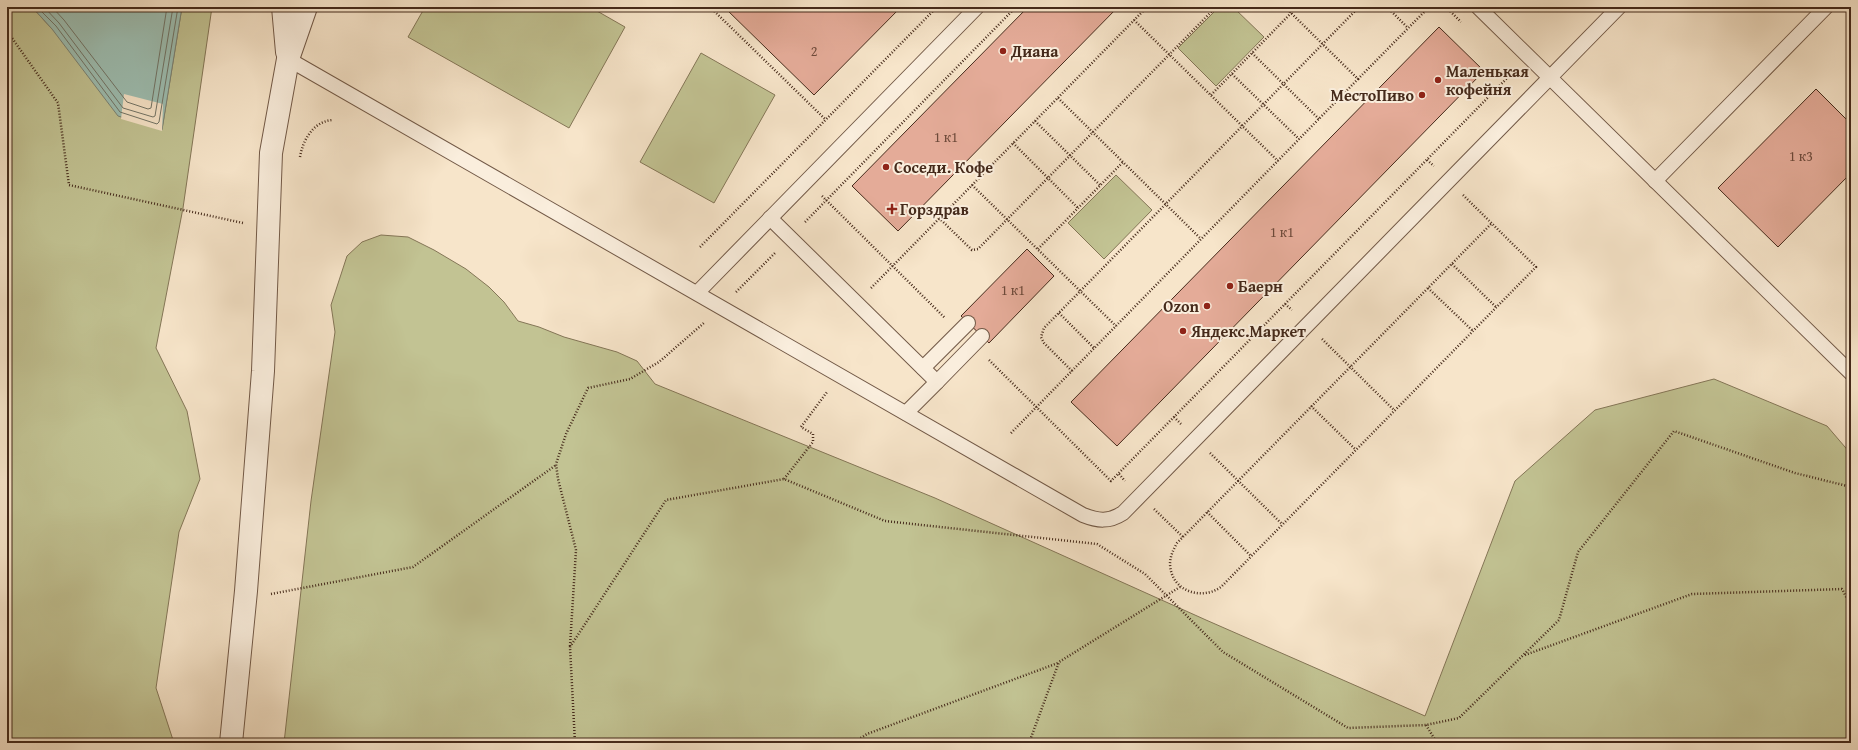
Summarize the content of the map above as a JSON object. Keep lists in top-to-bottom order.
{
  "places": {
    "other": [
      "Диана",
      "Маленькая кофейня",
      "МестоПиво",
      "Соседи. Кофе",
      "Баерн",
      "Ozon",
      "Яндекс.Маркет"
    ],
    "health": ["Горздрав"]
  },
  "house_numbers": [
    "2",
    "1 к1",
    "1 к3",
    "1 к1",
    "1 к1"
  ]
}
